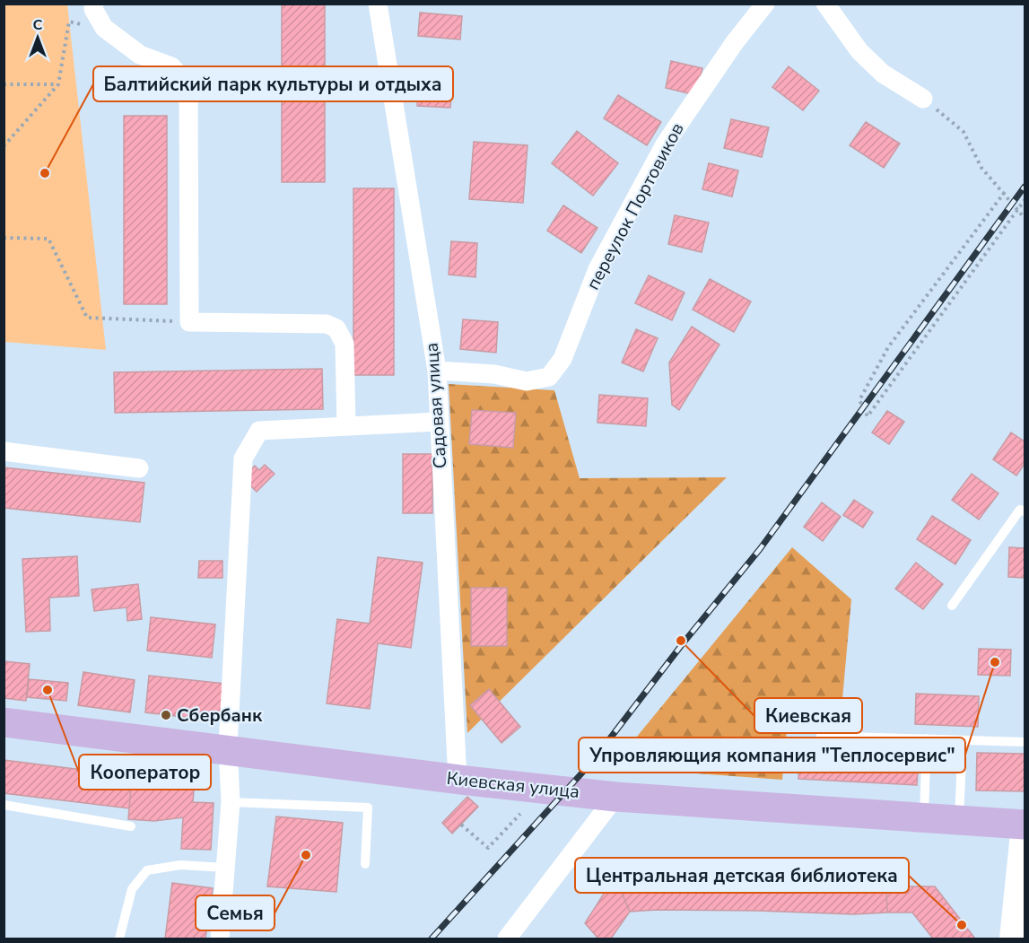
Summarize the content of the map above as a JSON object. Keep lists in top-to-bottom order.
{
  "streets": {
    "main road": ["Киевская улица"],
    "street": ["переулок Портовиков", "Садовая улица"]
  },
  "crossings": [
    ["переулок Портовиков", "Садовая улица"],
    ["Садовая улица", "Киевская улица"]
  ],
  "places": [
    "Балтийский парк культуры и отдыха",
    "Киевская",
    "Упровляющия компания \"Теплосервис\"",
    "Кооператор",
    "Сбербанк",
    "Семья",
    "Центральная детская библиотека"
  ],
  "north": "top"
}
